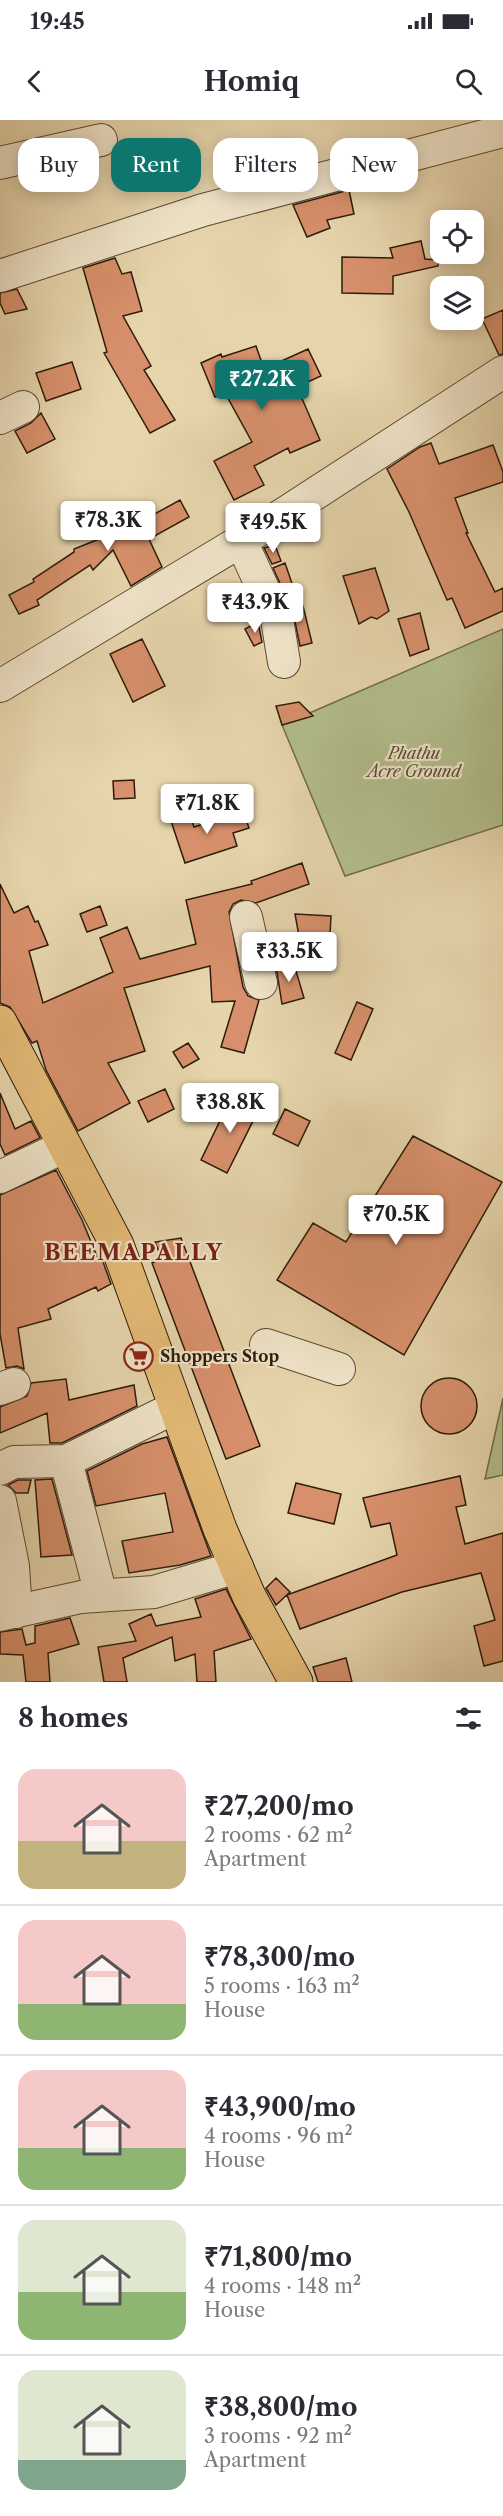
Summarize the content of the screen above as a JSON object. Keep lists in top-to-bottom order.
{
  "districts": ["BEEMAPALLY"],
  "parks": ["Phathu Acre Ground"],
  "places": {
    "supermarket": ["Shoppers Stop"]
  },
  "page": {
    "status": "19:45",
    "header": "Homiq",
    "chip": [
      "Buy",
      "Rent",
      "Filters",
      "New"
    ],
    "price": [
      "₹27.2K",
      "₹78.3K",
      "₹49.5K",
      "₹43.9K",
      "₹71.8K",
      "₹33.5K",
      "₹38.8K",
      "₹70.5K"
    ],
    "heading": "8 homes",
    "list": [
      {
        "name": "₹27,200/mo",
        "note": "2 rooms · 62 m² · Apartment"
      },
      {
        "name": "₹78,300/mo",
        "note": "5 rooms · 163 m² · House"
      },
      {
        "name": "₹43,900/mo",
        "note": "4 rooms · 96 m² · House"
      },
      {
        "name": "₹71,800/mo",
        "note": "4 rooms · 148 m² · House"
      },
      {
        "name": "₹38,800/mo",
        "note": "3 rooms · 92 m² · Apartment"
      }
    ]
  }
}
